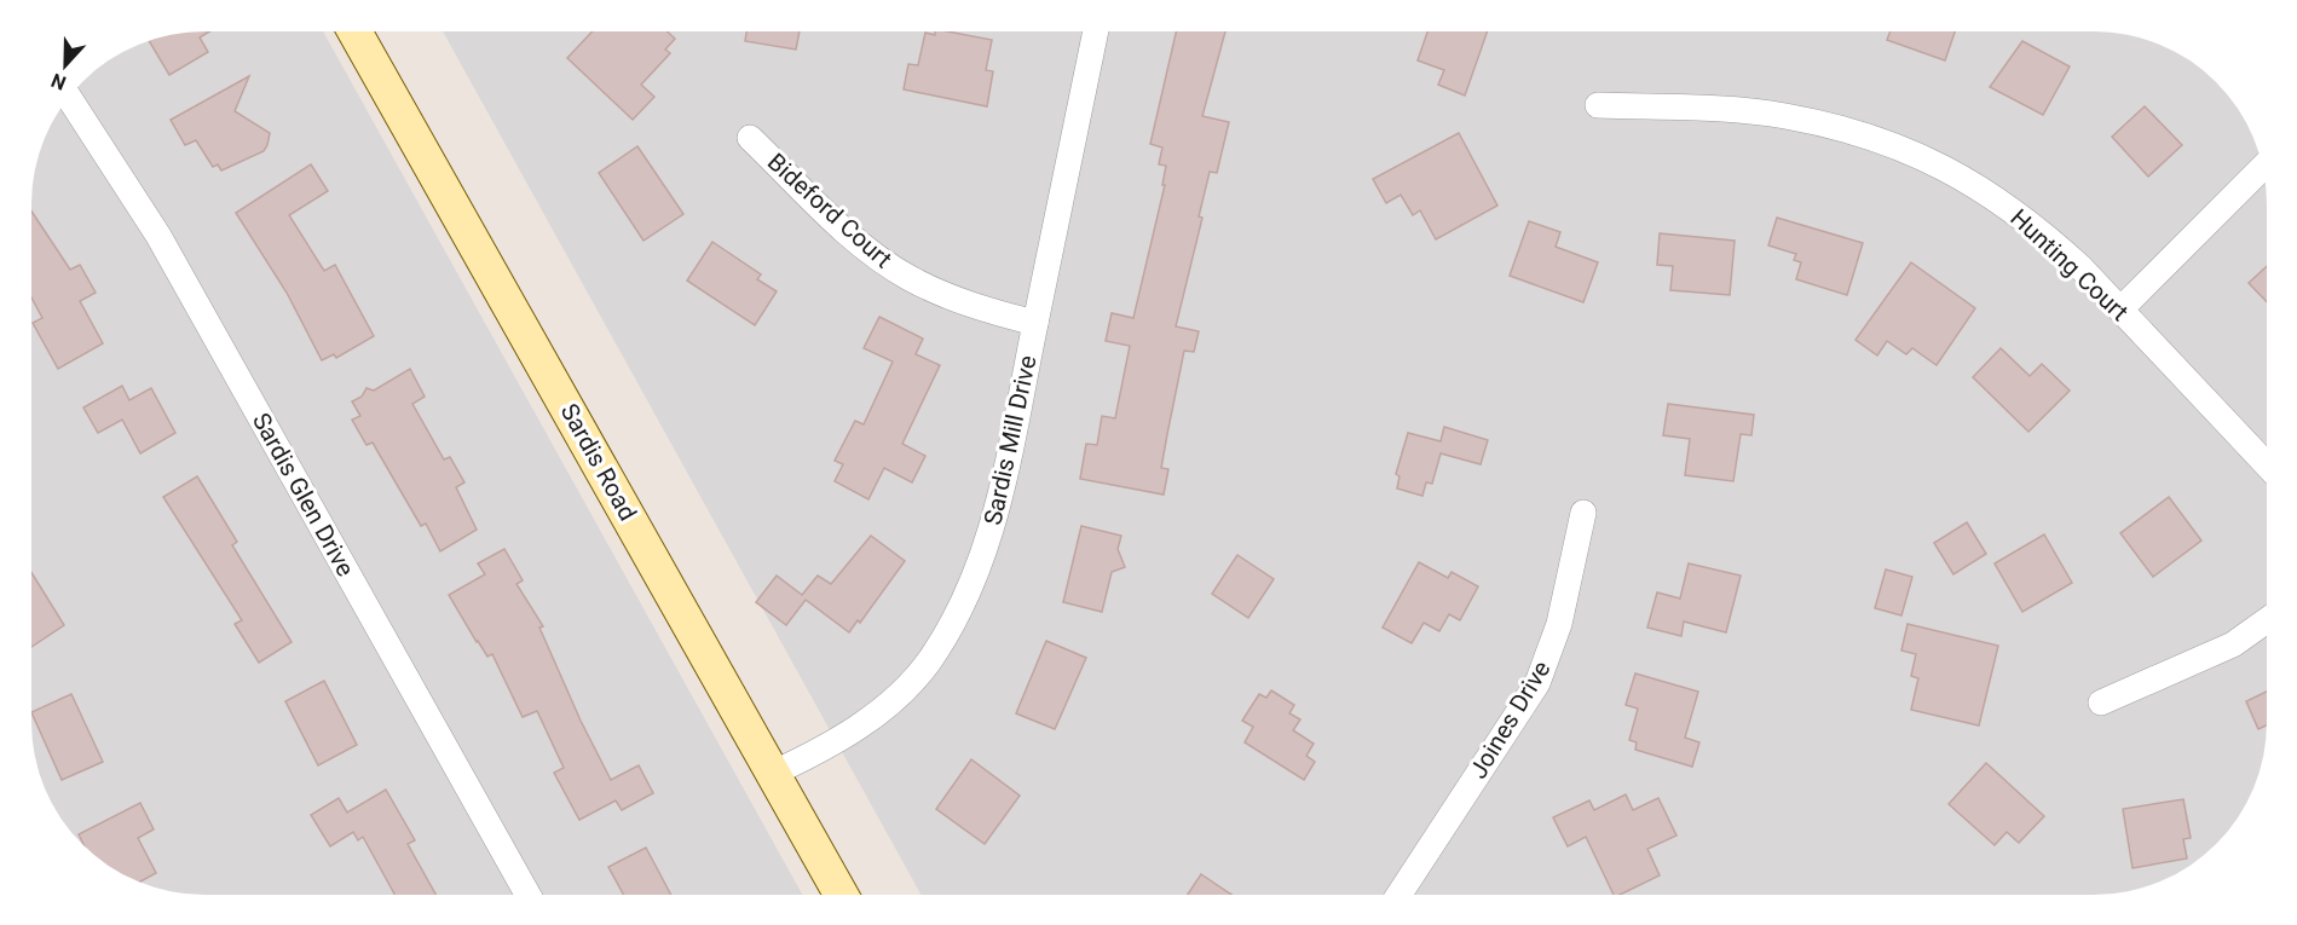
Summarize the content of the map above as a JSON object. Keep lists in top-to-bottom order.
{
  "streets": {
    "main road": ["Sardis Road"],
    "street": [
      "Bideford Court",
      "Hunting Court",
      "Sardis Mill Drive",
      "Sardis Glen Drive",
      "Joines Drive"
    ]
  },
  "crossings": [
    ["Bideford Court", "Sardis Mill Drive"],
    ["Sardis Mill Drive", "Sardis Road"]
  ],
  "north": "bottom"
}
